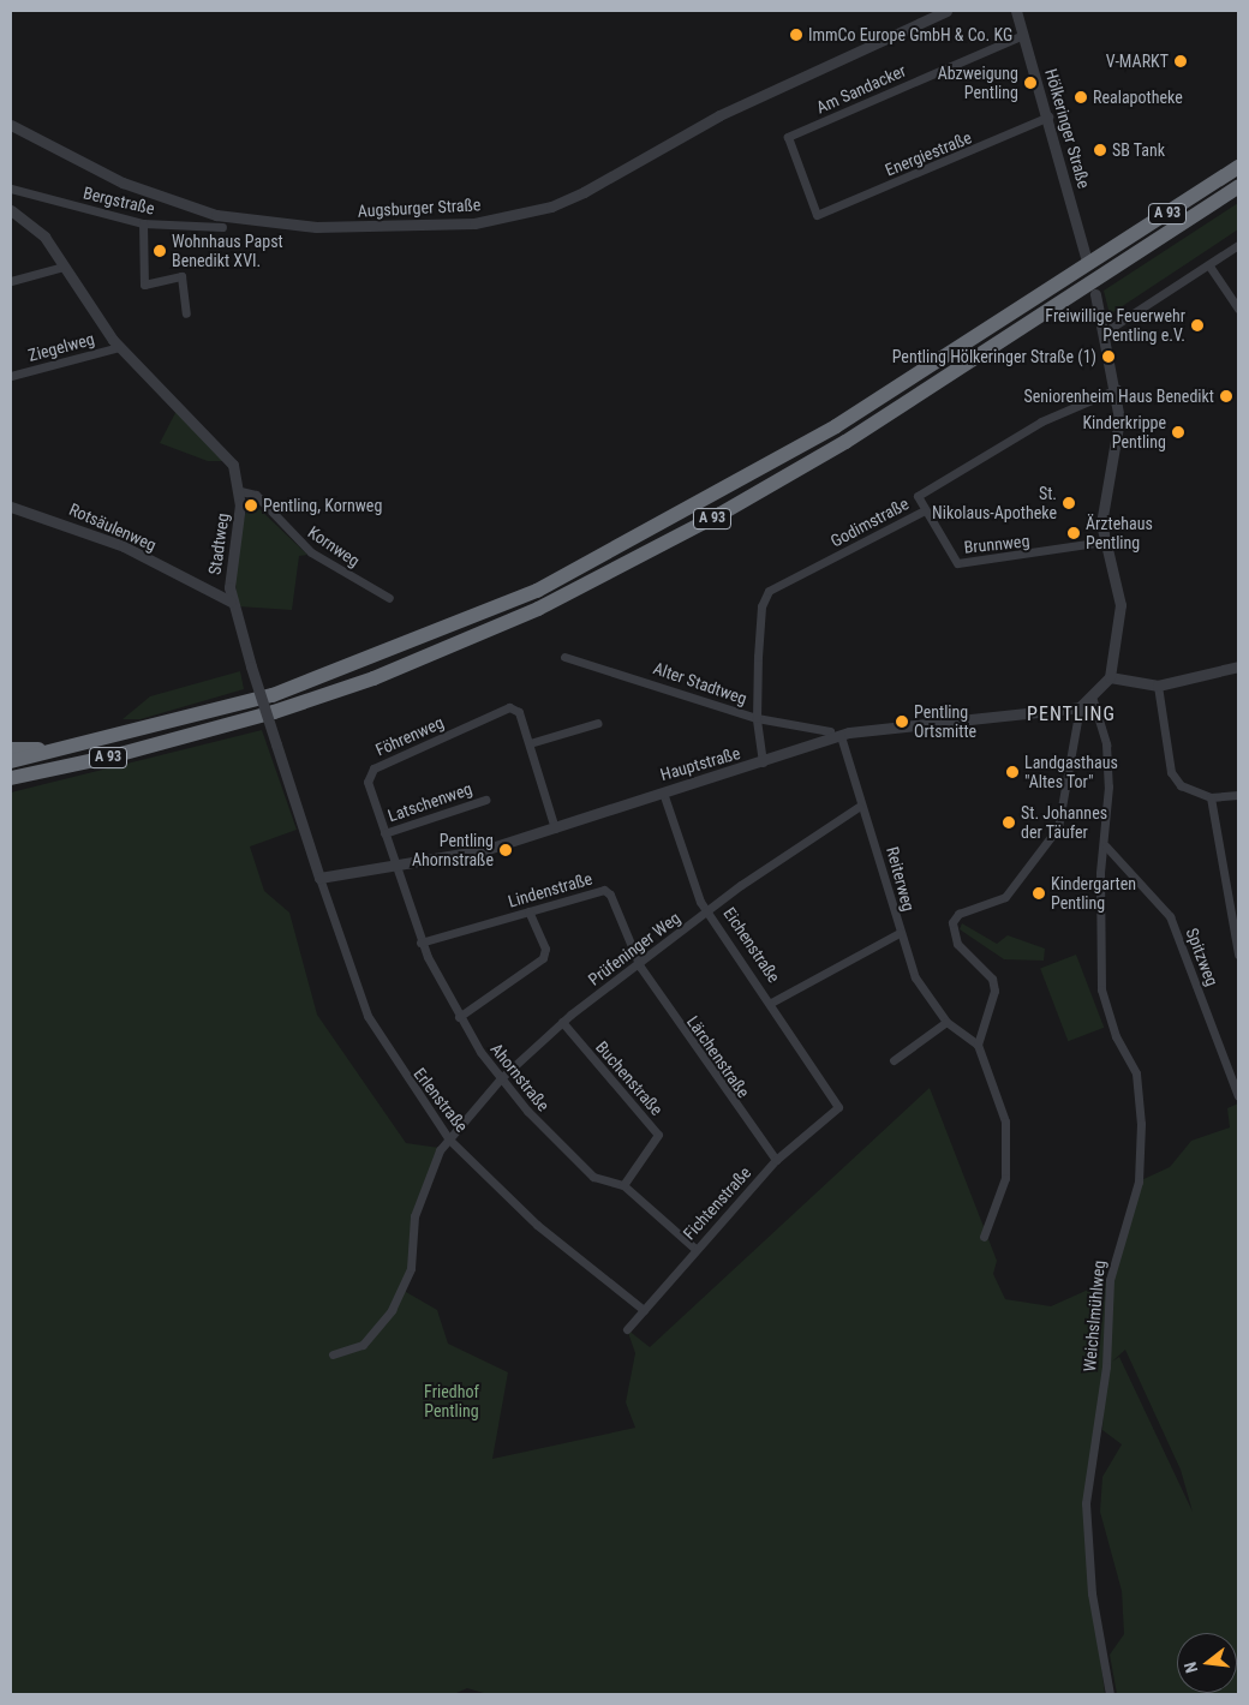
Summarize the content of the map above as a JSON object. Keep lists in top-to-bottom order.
{
  "streets": {
    "highway": ["A 93"],
    "street": [
      "Am Sandacker",
      "Hölkeringer Straße",
      "Energiestraße",
      "Bergstraße",
      "Augsburger Straße",
      "Ziegelweg",
      "Godimstraße",
      "Rotsäulenweg",
      "Stadtweg",
      "Brunnweg",
      "Kornweg",
      "Alter Stadtweg",
      "Föhrenweg",
      "Hauptstraße",
      "Latschenweg",
      "Reiterweg",
      "Lindenstraße",
      "Eichenstraße",
      "Prüfeninger Weg",
      "Spitzweg",
      "Lärchenstraße",
      "Ahornstraße",
      "Buchenstraße",
      "Erlenstraße",
      "Fichtenstraße",
      "Weichslmühlweg"
    ]
  },
  "crossings": [
    ["Am Sandacker", "Hölkeringer Straße"],
    ["Am Sandacker", "Energiestraße"],
    ["Hölkeringer Straße", "Energiestraße"],
    ["Ziegelweg", "Stadtweg"],
    ["Godimstraße", "Brunnweg"],
    ["Godimstraße", "Alter Stadtweg"],
    ["Godimstraße", "Hauptstraße"],
    ["Rotsäulenweg", "Stadtweg"],
    ["Stadtweg", "Kornweg"],
    ["Stadtweg", "Hauptstraße"],
    ["Stadtweg", "Erlenstraße"],
    ["Föhrenweg", "Hauptstraße"],
    ["Föhrenweg", "Latschenweg"],
    ["Föhrenweg", "Ahornstraße"],
    ["Hauptstraße", "Reiterweg"],
    ["Hauptstraße", "Eichenstraße"],
    ["Hauptstraße", "Ahornstraße"],
    ["Hauptstraße", "Erlenstraße"],
    ["Hauptstraße", "Weichslmühlweg"],
    ["Reiterweg", "Prüfeninger Weg"],
    ["Lindenstraße", "Prüfeninger Weg"],
    ["Lindenstraße", "Lärchenstraße"],
    ["Lindenstraße", "Ahornstraße"],
    ["Eichenstraße", "Prüfeninger Weg"],
    ["Eichenstraße", "Fichtenstraße"],
    ["Prüfeninger Weg", "Lärchenstraße"],
    ["Prüfeninger Weg", "Ahornstraße"],
    ["Prüfeninger Weg", "Buchenstraße"],
    ["Prüfeninger Weg", "Erlenstraße"],
    ["Spitzweg", "Weichslmühlweg"],
    ["Lärchenstraße", "Fichtenstraße"],
    ["Ahornstraße", "Buchenstraße"],
    ["Ahornstraße", "Fichtenstraße"],
    ["Erlenstraße", "Fichtenstraße"]
  ],
  "districts": ["PENTLING"],
  "parks": ["Friedhof Pentling"],
  "places": [
    "ImmCo Europe GmbH & Co. KG",
    "V-MARKT",
    "Abzweigung Pentling",
    "Realapotheke",
    "SB Tank",
    "Wohnhaus Papst Benedikt XVI.",
    "Freiwillige Feuerwehr Pentling e.V.",
    "Pentling Hölkeringer Straße (1)",
    "Seniorenheim Haus Benedikt",
    "Kinderkrippe Pentling",
    "St. Nikolaus-Apotheke",
    "Pentling, Kornweg",
    "Ärztehaus Pentling",
    "Pentling Ortsmitte",
    "Landgasthaus \"Altes Tor\"",
    "St. Johannes der Täufer",
    "Pentling Ahornstraße",
    "Kindergarten Pentling"
  ],
  "north": "left"
}
